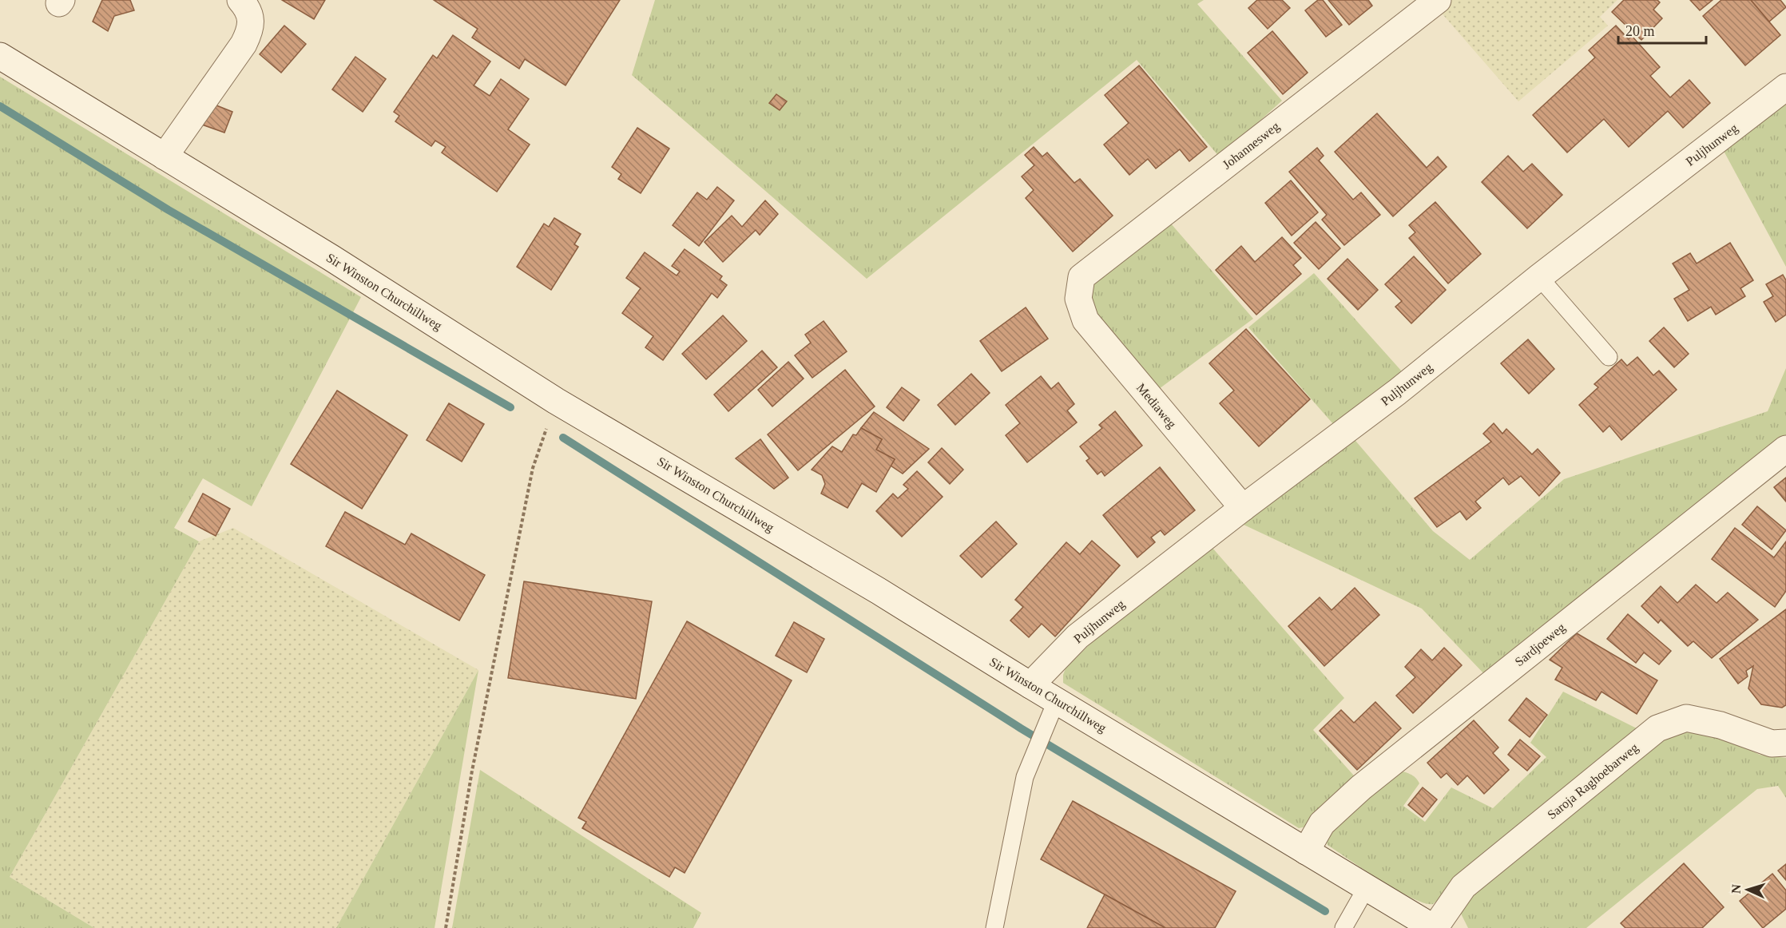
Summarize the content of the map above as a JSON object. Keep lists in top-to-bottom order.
{
  "streets": {
    "street": [
      "Puljhunweg",
      "Johannesweg",
      "Sir Winston Churchillweg",
      "Mediaweg",
      "Sardjoeweg",
      "Saroja Raghoebarweg"
    ]
  },
  "crossings": [
    ["Puljhunweg", "Sir Winston Churchillweg"],
    ["Puljhunweg", "Mediaweg"],
    ["Johannesweg", "Mediaweg"],
    ["Sir Winston Churchillweg", "Sardjoeweg"],
    ["Sir Winston Churchillweg", "Saroja Raghoebarweg"]
  ],
  "scale_bar": "20 m",
  "north": "left"
}
